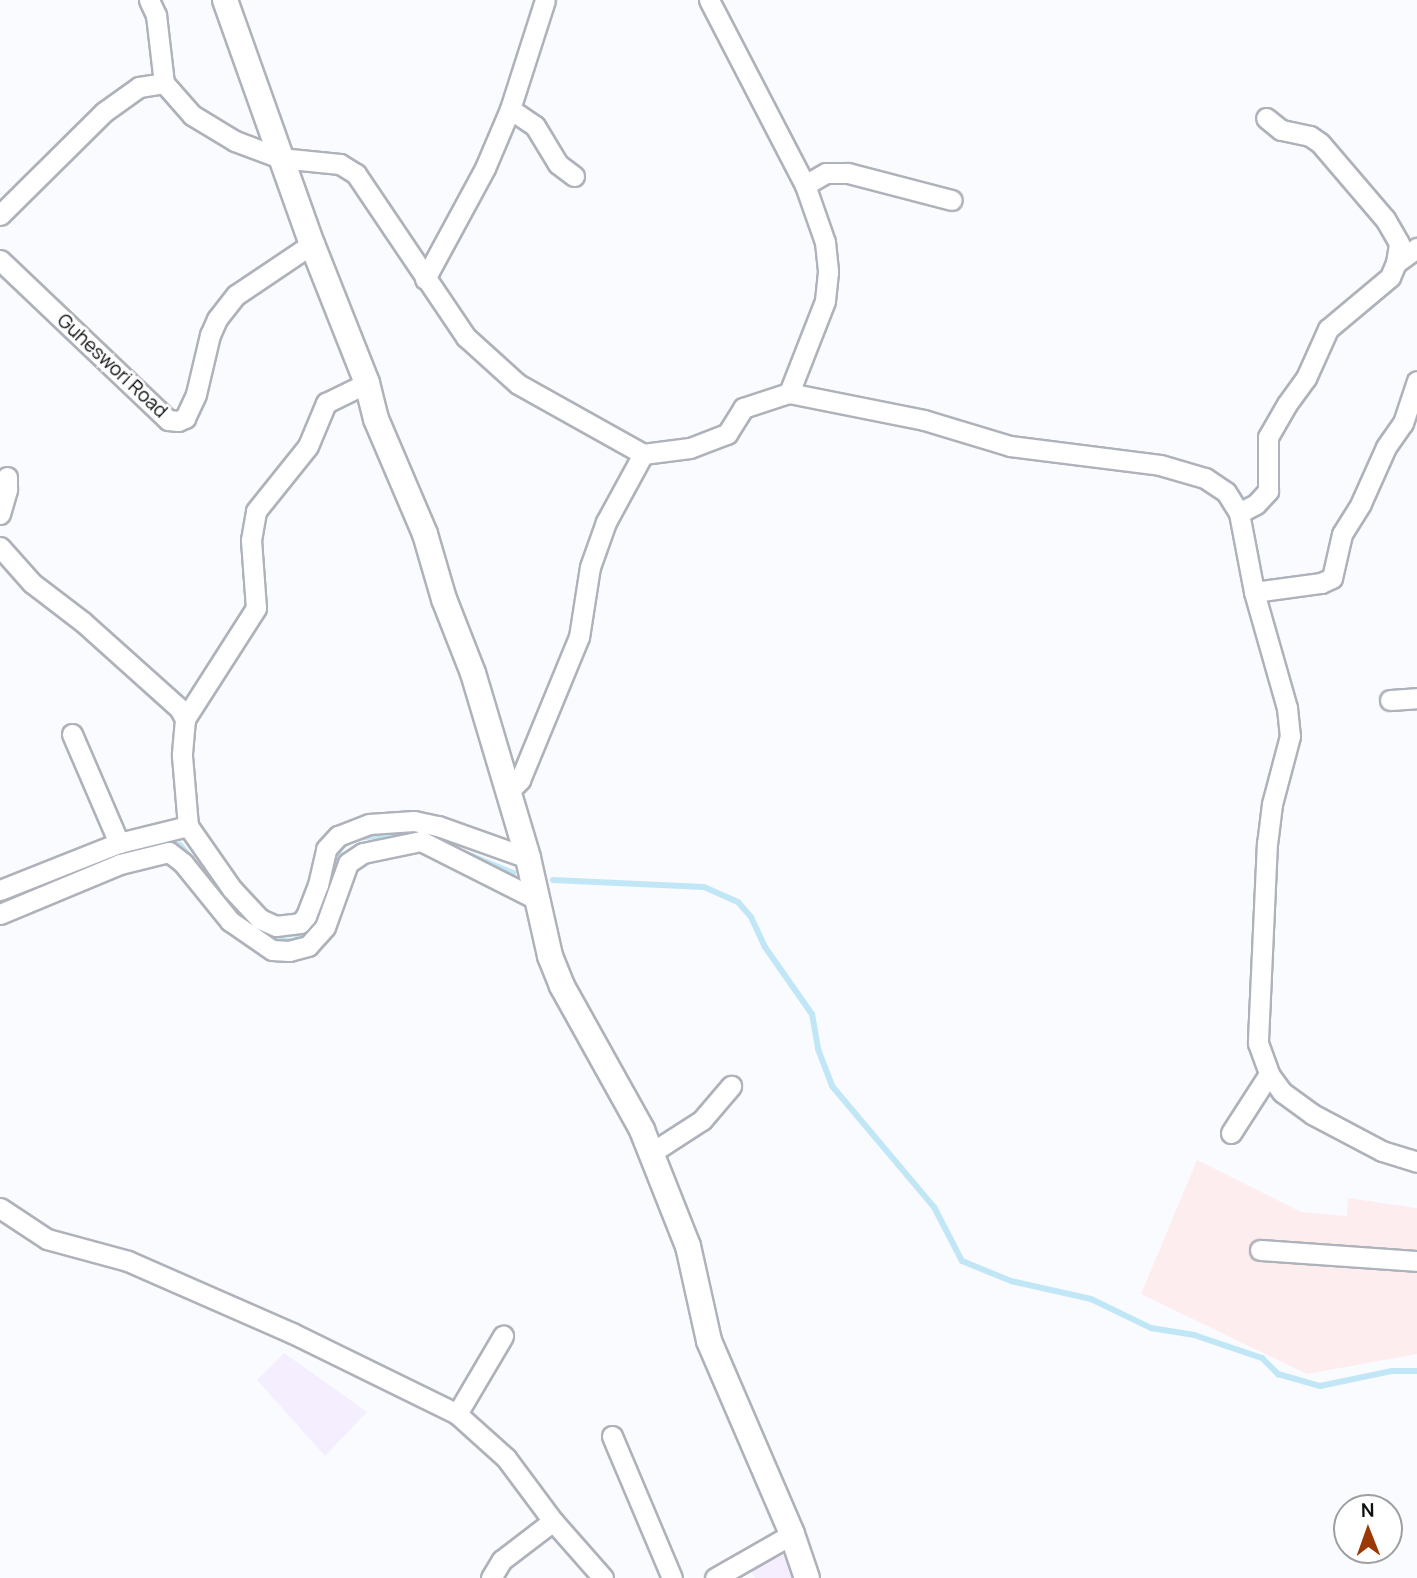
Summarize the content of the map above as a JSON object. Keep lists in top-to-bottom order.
{
  "streets": {
    "street": ["Guheswori Road"]
  },
  "north": "top"
}
